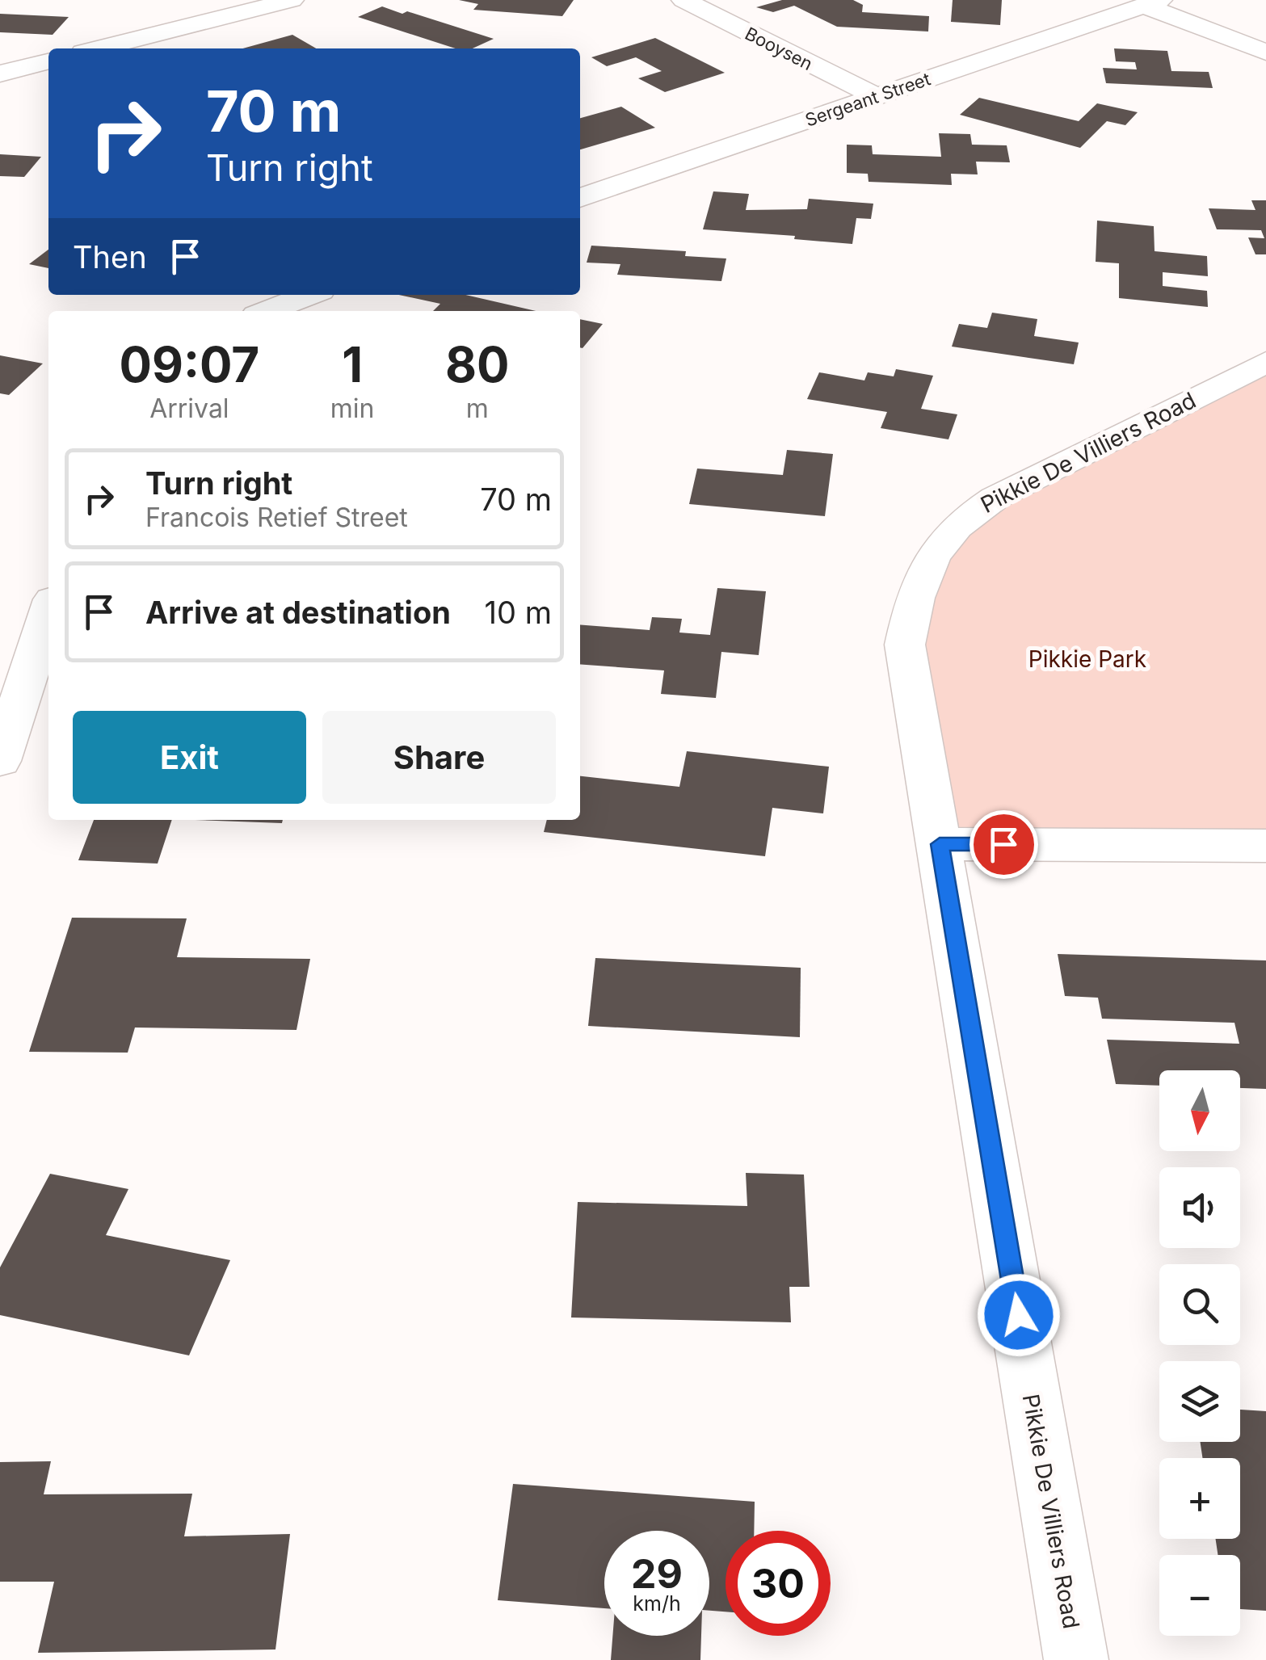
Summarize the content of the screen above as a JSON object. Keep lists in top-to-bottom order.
{
  "streets": {
    "street": ["Booysen", "Sergeant Street", "Pikkie De Villiers Road"]
  },
  "crossings": [
    ["Booysen", "Sergeant Street"]
  ],
  "parks": ["Pikkie Park"],
  "north": "bottom",
  "page": {
    "turn": ["70 m", "Turn right"],
    "then": "Then",
    "eta": [
      "09:07",
      "Arrival",
      "1",
      "min",
      "80",
      "m"
    ],
    "list": [
      {
        "name": "Turn right",
        "note": "Francois Retief Street",
        "value": "70 m"
      },
      {
        "name": "Arrive at destination",
        "value": "10 m"
      }
    ],
    "buttons": ["Exit", "Share"],
    "map_buttons": ["+", "−"],
    "speed": "29 km/h",
    "limit": "30"
  }
}
